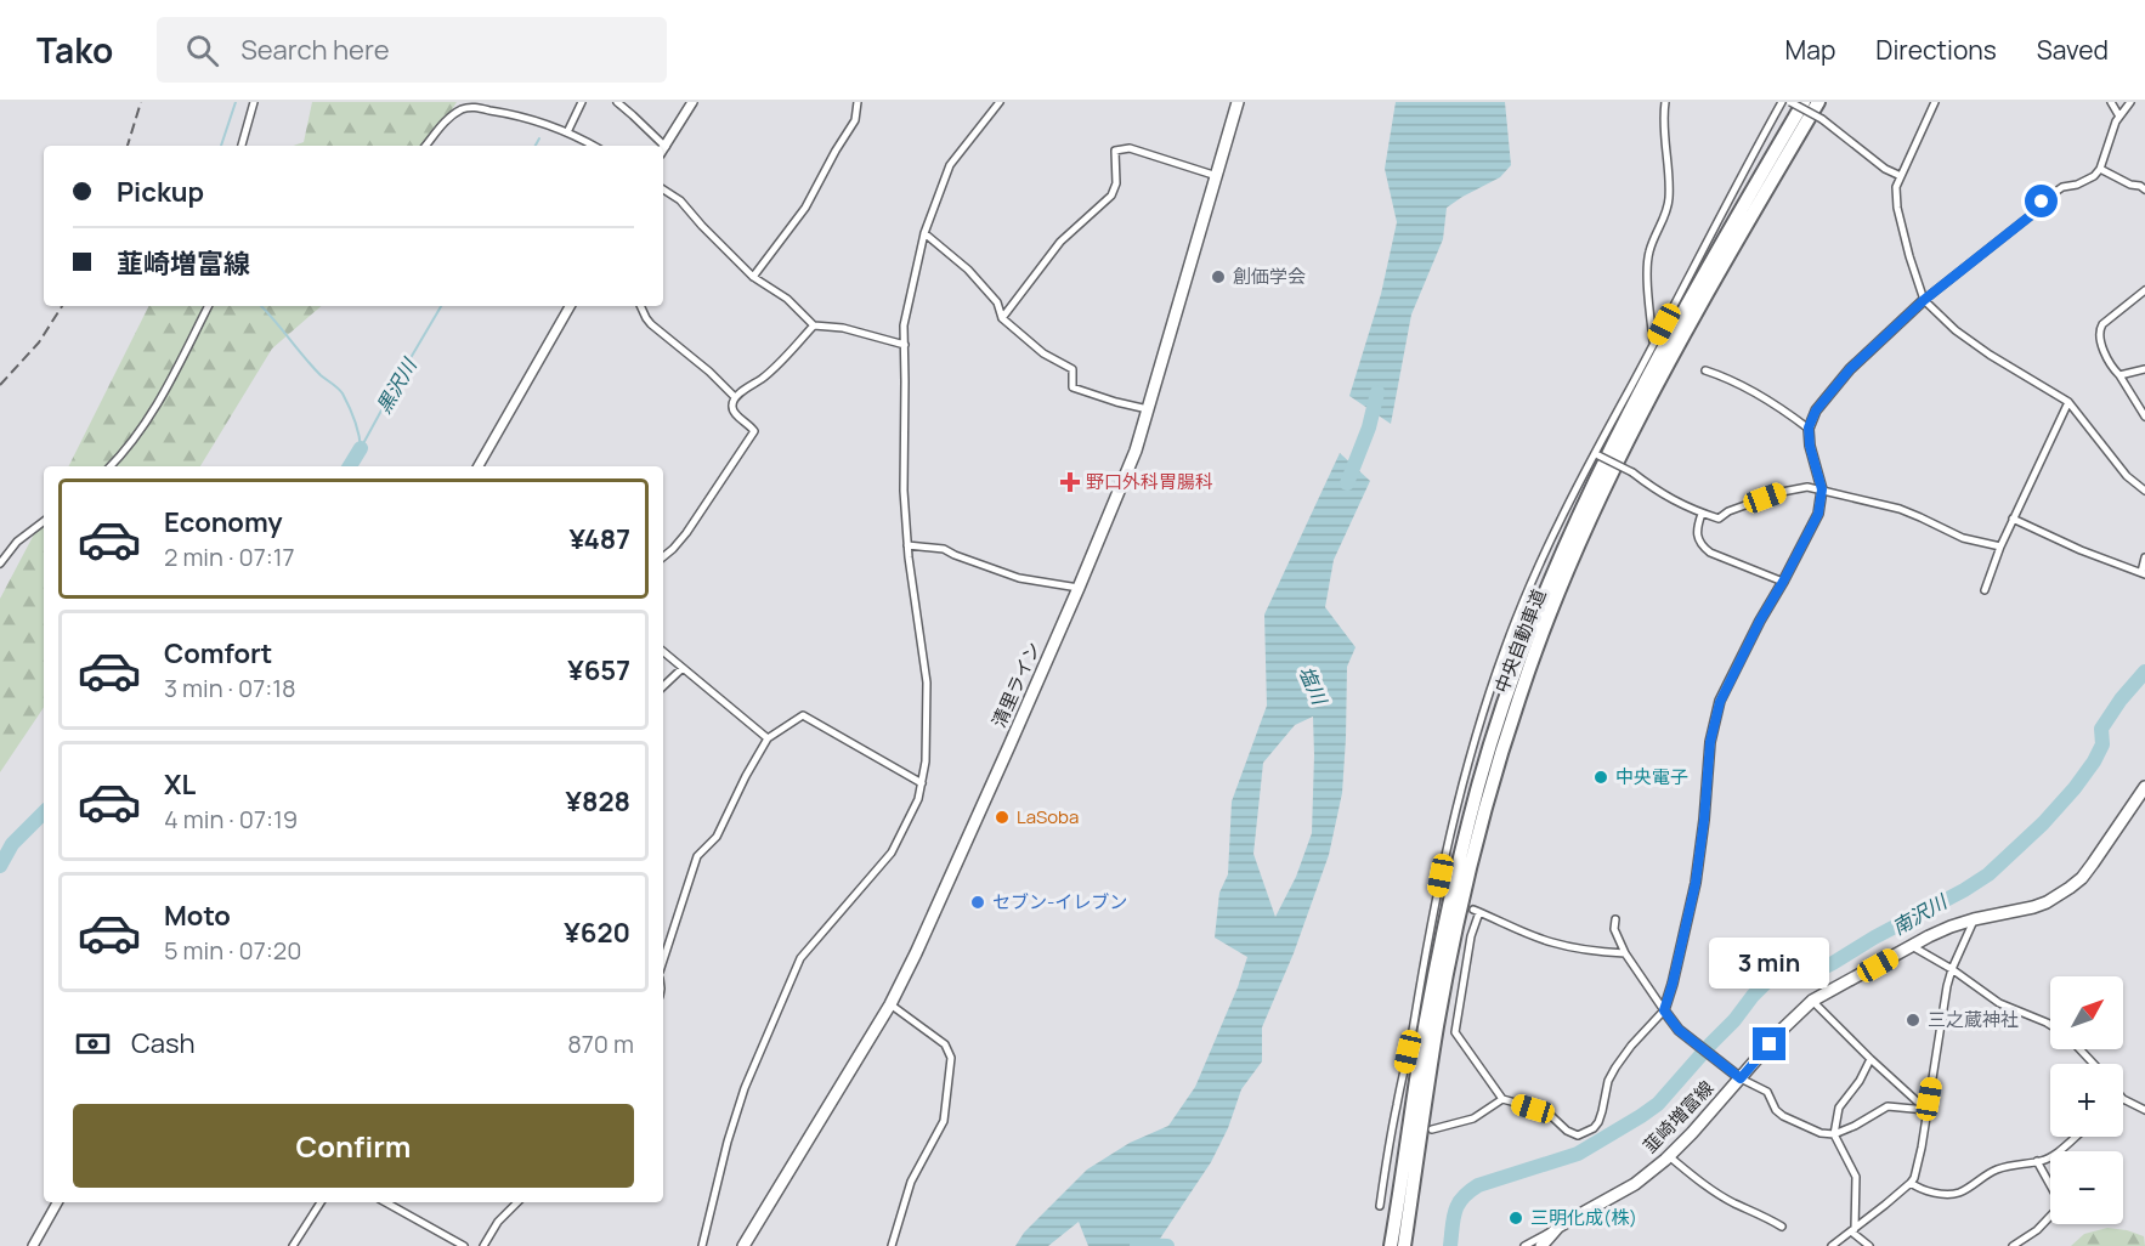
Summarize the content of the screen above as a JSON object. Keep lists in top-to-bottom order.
{
  "streets": {
    "highway": ["中央自動車道"],
    "main road": ["清里ライン", "韮崎増富線"]
  },
  "water": ["黒沢川", "塩川", "南沢川"],
  "places": {
    "other": [
      "創価学会",
      "中央電子",
      "LaSoba",
      "セブン-イレブン",
      "三之蔵神社",
      "三明化成(株)"
    ],
    "health": ["野口外科胃腸科"]
  },
  "north": "top right",
  "page": {
    "header": "Tako",
    "search": "Search here",
    "nav": ["Map", "Directions", "Saved"],
    "banner": ["Pickup", "韮崎増富線"],
    "list": [
      {
        "name": "Economy",
        "note": "2 min · 07:17",
        "value": "¥487"
      },
      {
        "name": "Comfort",
        "note": "3 min · 07:18",
        "value": "¥657"
      },
      {
        "name": "XL",
        "note": "4 min · 07:19",
        "value": "¥828"
      },
      {
        "name": "Moto",
        "note": "5 min · 07:20",
        "value": "¥620"
      }
    ],
    "bubble": "3 min",
    "map_buttons": ["+", "−"],
    "pay": ["Cash", "870 m"],
    "buttons": "Confirm"
  }
}
